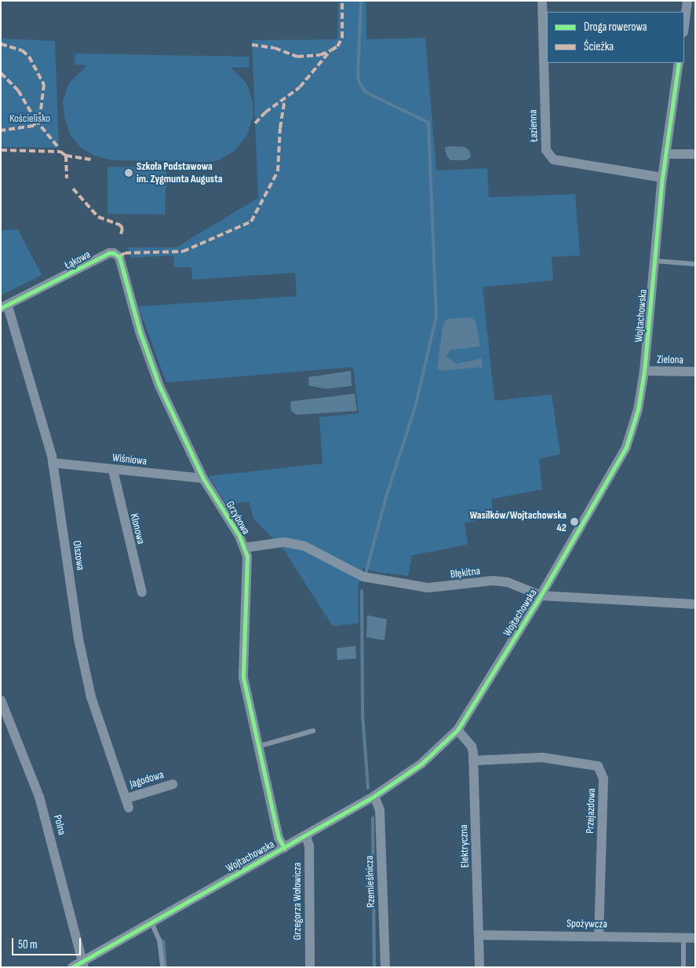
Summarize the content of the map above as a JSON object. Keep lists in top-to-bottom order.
{
  "streets": {
    "street": [
      "Łazienna",
      "Łąkowa",
      "Wojtachowska",
      "Zielona",
      "Wiśniowa",
      "Grzybowa",
      "Klonowa",
      "Olszowa",
      "Błękitna",
      "Jagodowa",
      "Przejazdowa",
      "Polna",
      "Elektryczna",
      "Rzemieślnicza",
      "Grzegorza Wołowicza",
      "Spożywcza"
    ]
  },
  "crossings": [
    ["Łazienna", "Wojtachowska"],
    ["Łąkowa", "Grzybowa"],
    ["Łąkowa", "Olszowa"],
    ["Wojtachowska", "Zielona"],
    ["Wojtachowska", "Błękitna"],
    ["Wojtachowska", "Polna"],
    ["Wojtachowska", "Elektryczna"],
    ["Wojtachowska", "Rzemieślnicza"],
    ["Wojtachowska", "Grzegorza Wołowicza"],
    ["Wiśniowa", "Grzybowa"],
    ["Wiśniowa", "Klonowa"],
    ["Wiśniowa", "Olszowa"],
    ["Grzybowa", "Błękitna"],
    ["Olszowa", "Jagodowa"],
    ["Przejazdowa", "Elektryczna"],
    ["Przejazdowa", "Spożywcza"],
    ["Elektryczna", "Spożywcza"]
  ],
  "parks": ["Kościelisko"],
  "places": ["Szkoła Podstawowa im. Zygmunta Augusta", "Wasilków/Wojtachowska 42"],
  "legend": ["Droga rowerowa", "Ścieżka"],
  "scale_bar": "50 m"
}
